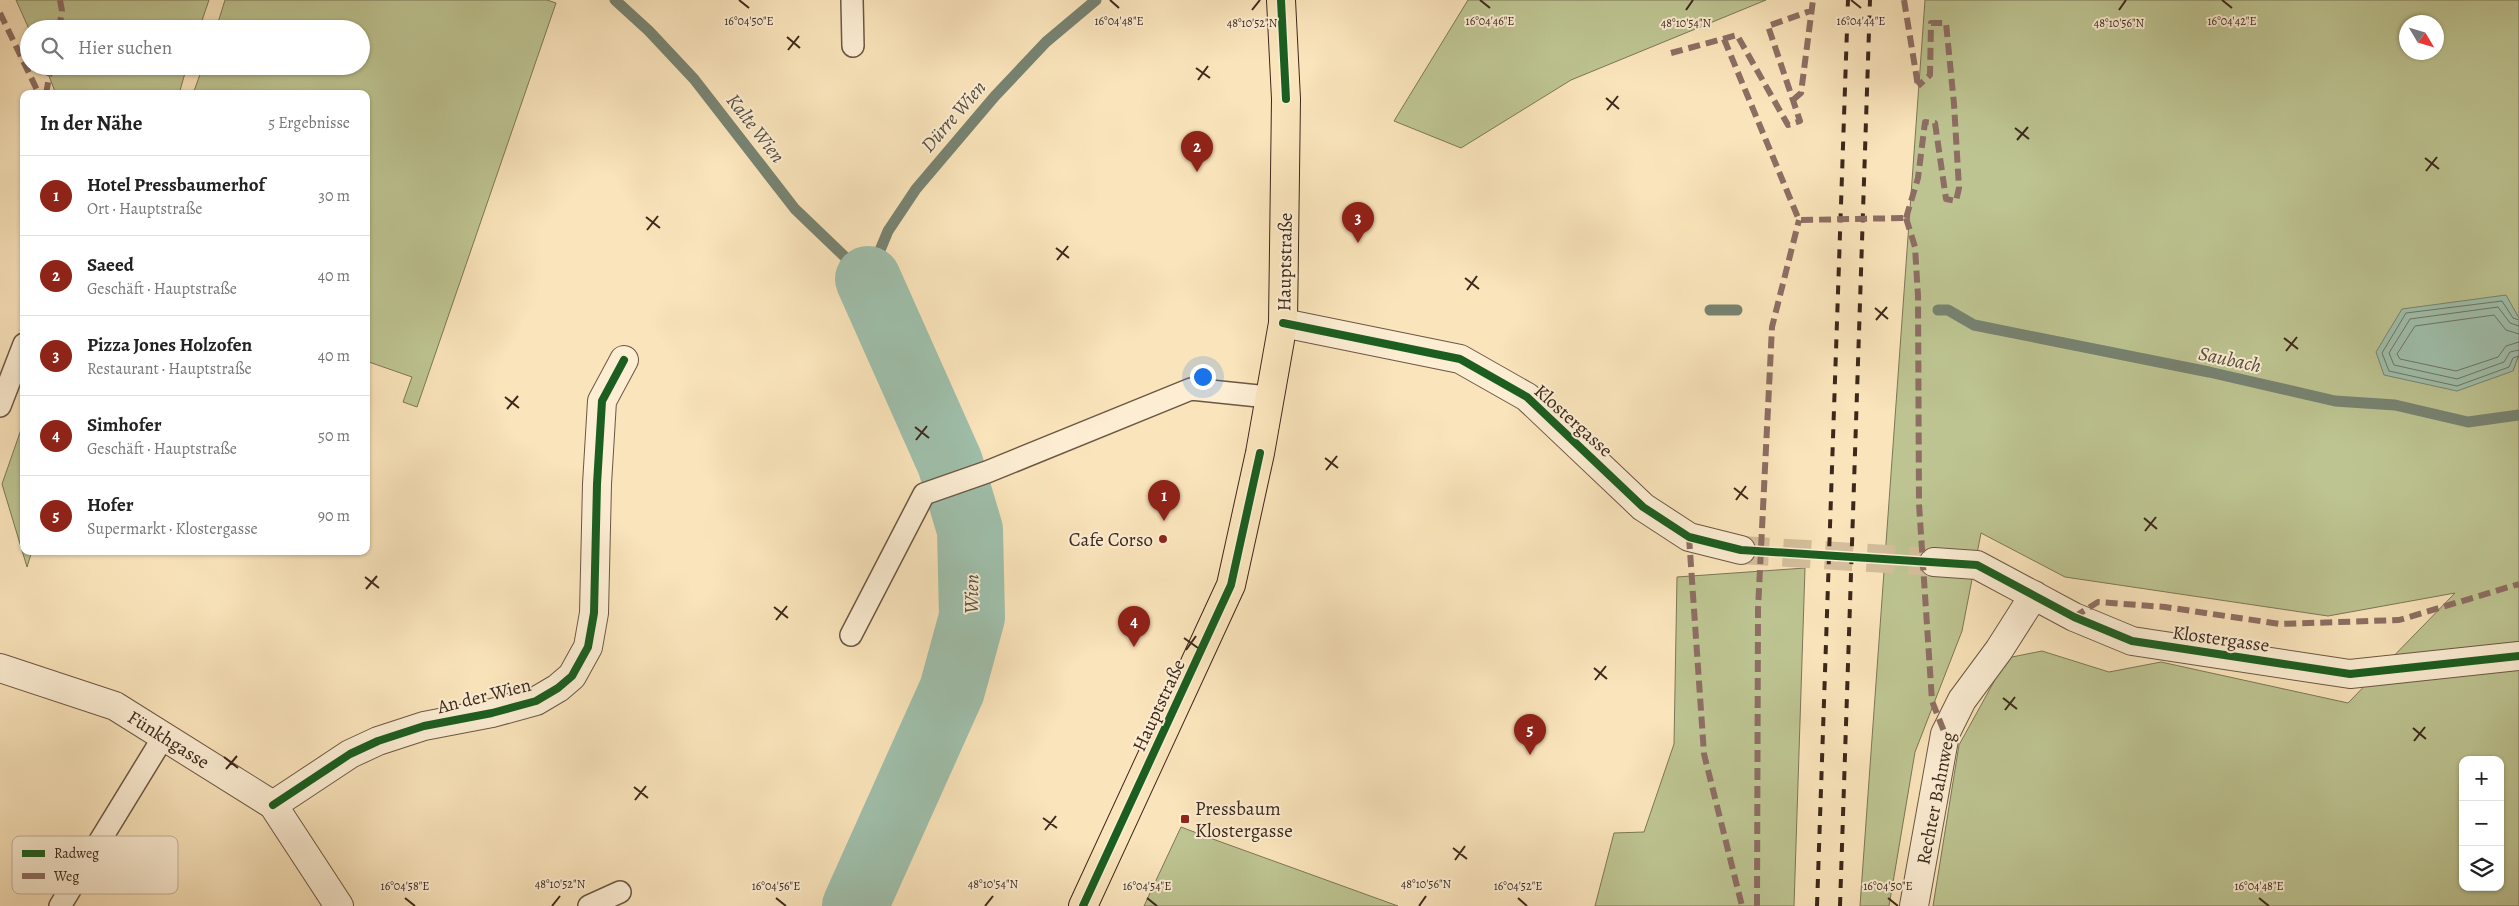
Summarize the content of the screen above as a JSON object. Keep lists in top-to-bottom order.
{
  "streets": {
    "main road": ["Hauptstraße"],
    "street": [
      "Klostergasse",
      "An der Wien",
      "Fünkhgasse",
      "Rechter Bahnweg"
    ]
  },
  "crossings": [
    ["Hauptstraße", "Klostergasse"],
    ["Klostergasse", "Rechter Bahnweg"],
    ["An der Wien", "Fünkhgasse"]
  ],
  "water": [
    "Dürre Wien",
    "Kalte Wien",
    "Saubach",
    "Wien"
  ],
  "places": {
    "other": ["Cafe Corso"],
    "transit": ["Pressbaum Klostergasse"]
  },
  "legend": ["Radweg", "Weg"],
  "north": "bottom right",
  "page": {
    "search": "Hier suchen",
    "heading": ["In der Nähe", "5 Ergebnisse"],
    "pins": [
      "2",
      "3",
      "1",
      "4",
      "5"
    ],
    "list": [
      {
        "mark": "1",
        "name": "Hotel Pressbaumerhof",
        "note": "Ort · Hauptstraße",
        "value": "30 m"
      },
      {
        "mark": "2",
        "name": "Saeed",
        "note": "Geschäft · Hauptstraße",
        "value": "40 m"
      },
      {
        "mark": "3",
        "name": "Pizza Jones Holzofen",
        "note": "Restaurant · Hauptstraße",
        "value": "40 m"
      },
      {
        "mark": "4",
        "name": "Simhofer",
        "note": "Geschäft · Hauptstraße",
        "value": "50 m"
      },
      {
        "mark": "5",
        "name": "Hofer",
        "note": "Supermarkt · Klostergasse",
        "value": "90 m"
      }
    ],
    "map_buttons": ["+", "−"]
  },
  "coordinates": [
    "16°04'50\"E",
    "16°04'48\"E",
    "16°04'46\"E",
    "16°04'44\"E",
    "16°04'42\"E",
    "48°10'52\"N",
    "48°10'54\"N",
    "48°10'56\"N",
    "16°04'58\"E",
    "16°04'56\"E",
    "16°04'54\"E",
    "16°04'52\"E"
  ]
}
